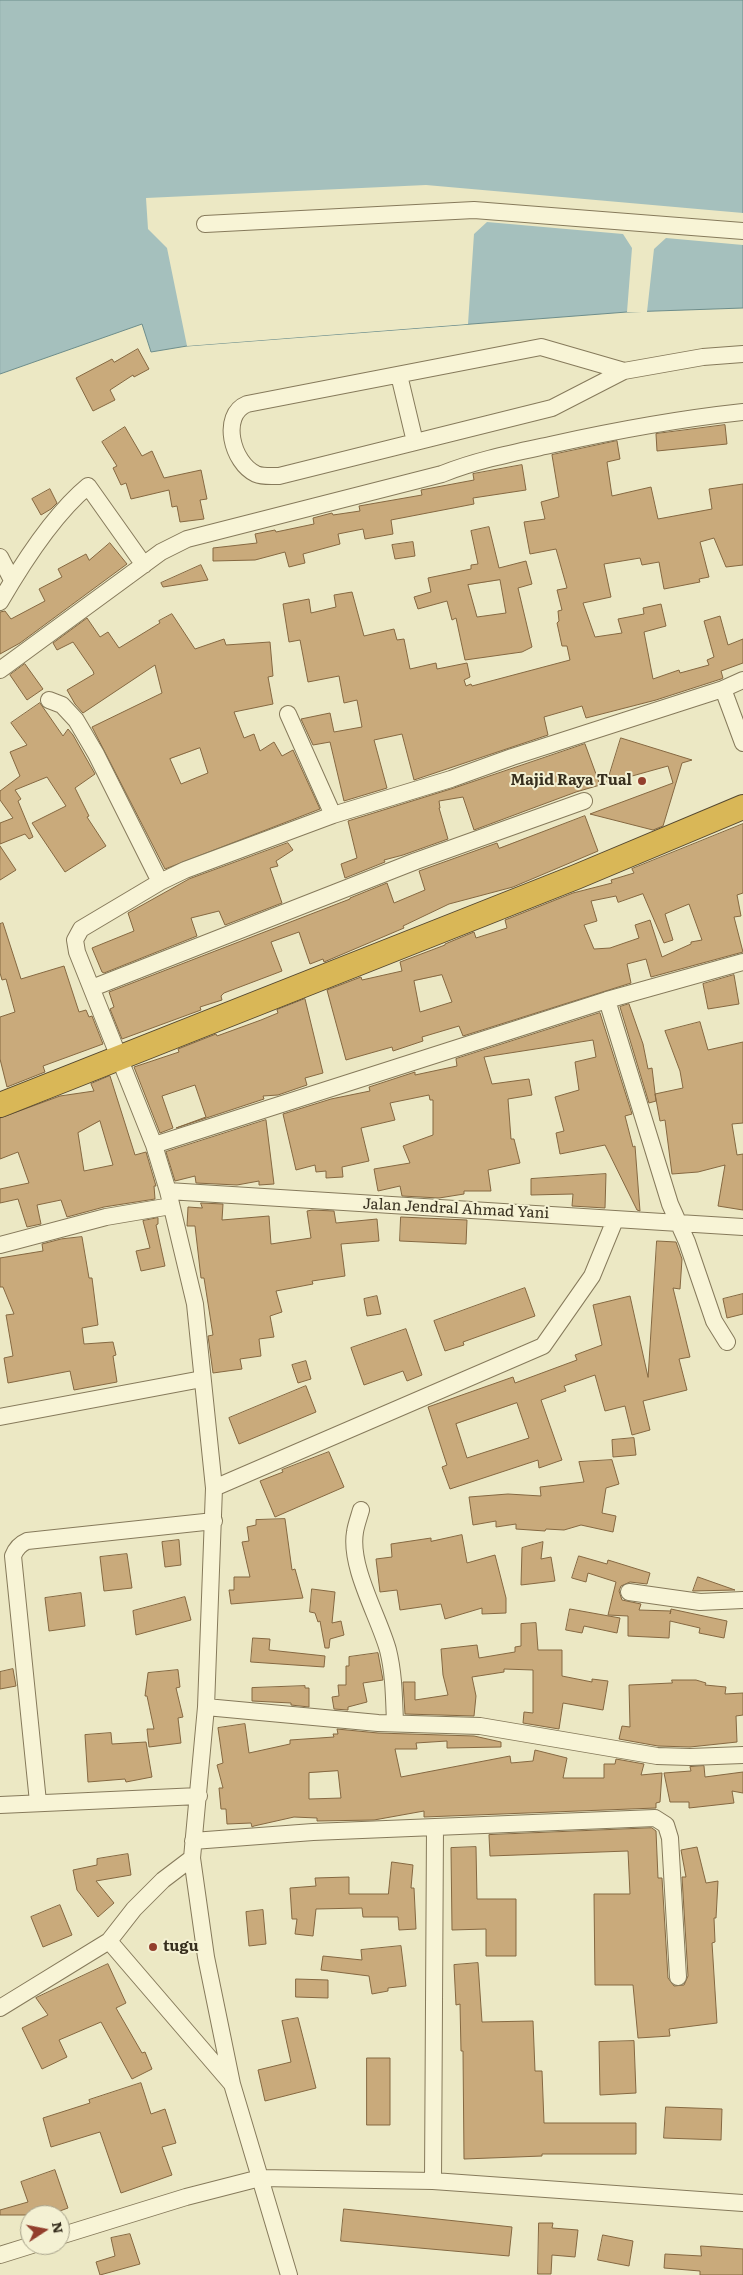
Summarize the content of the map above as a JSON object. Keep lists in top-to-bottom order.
{
  "streets": {
    "street": ["Jalan Jendral Ahmad Yani"]
  },
  "places": ["Majid Raya Tual", "tugu"],
  "north": "right"
}
